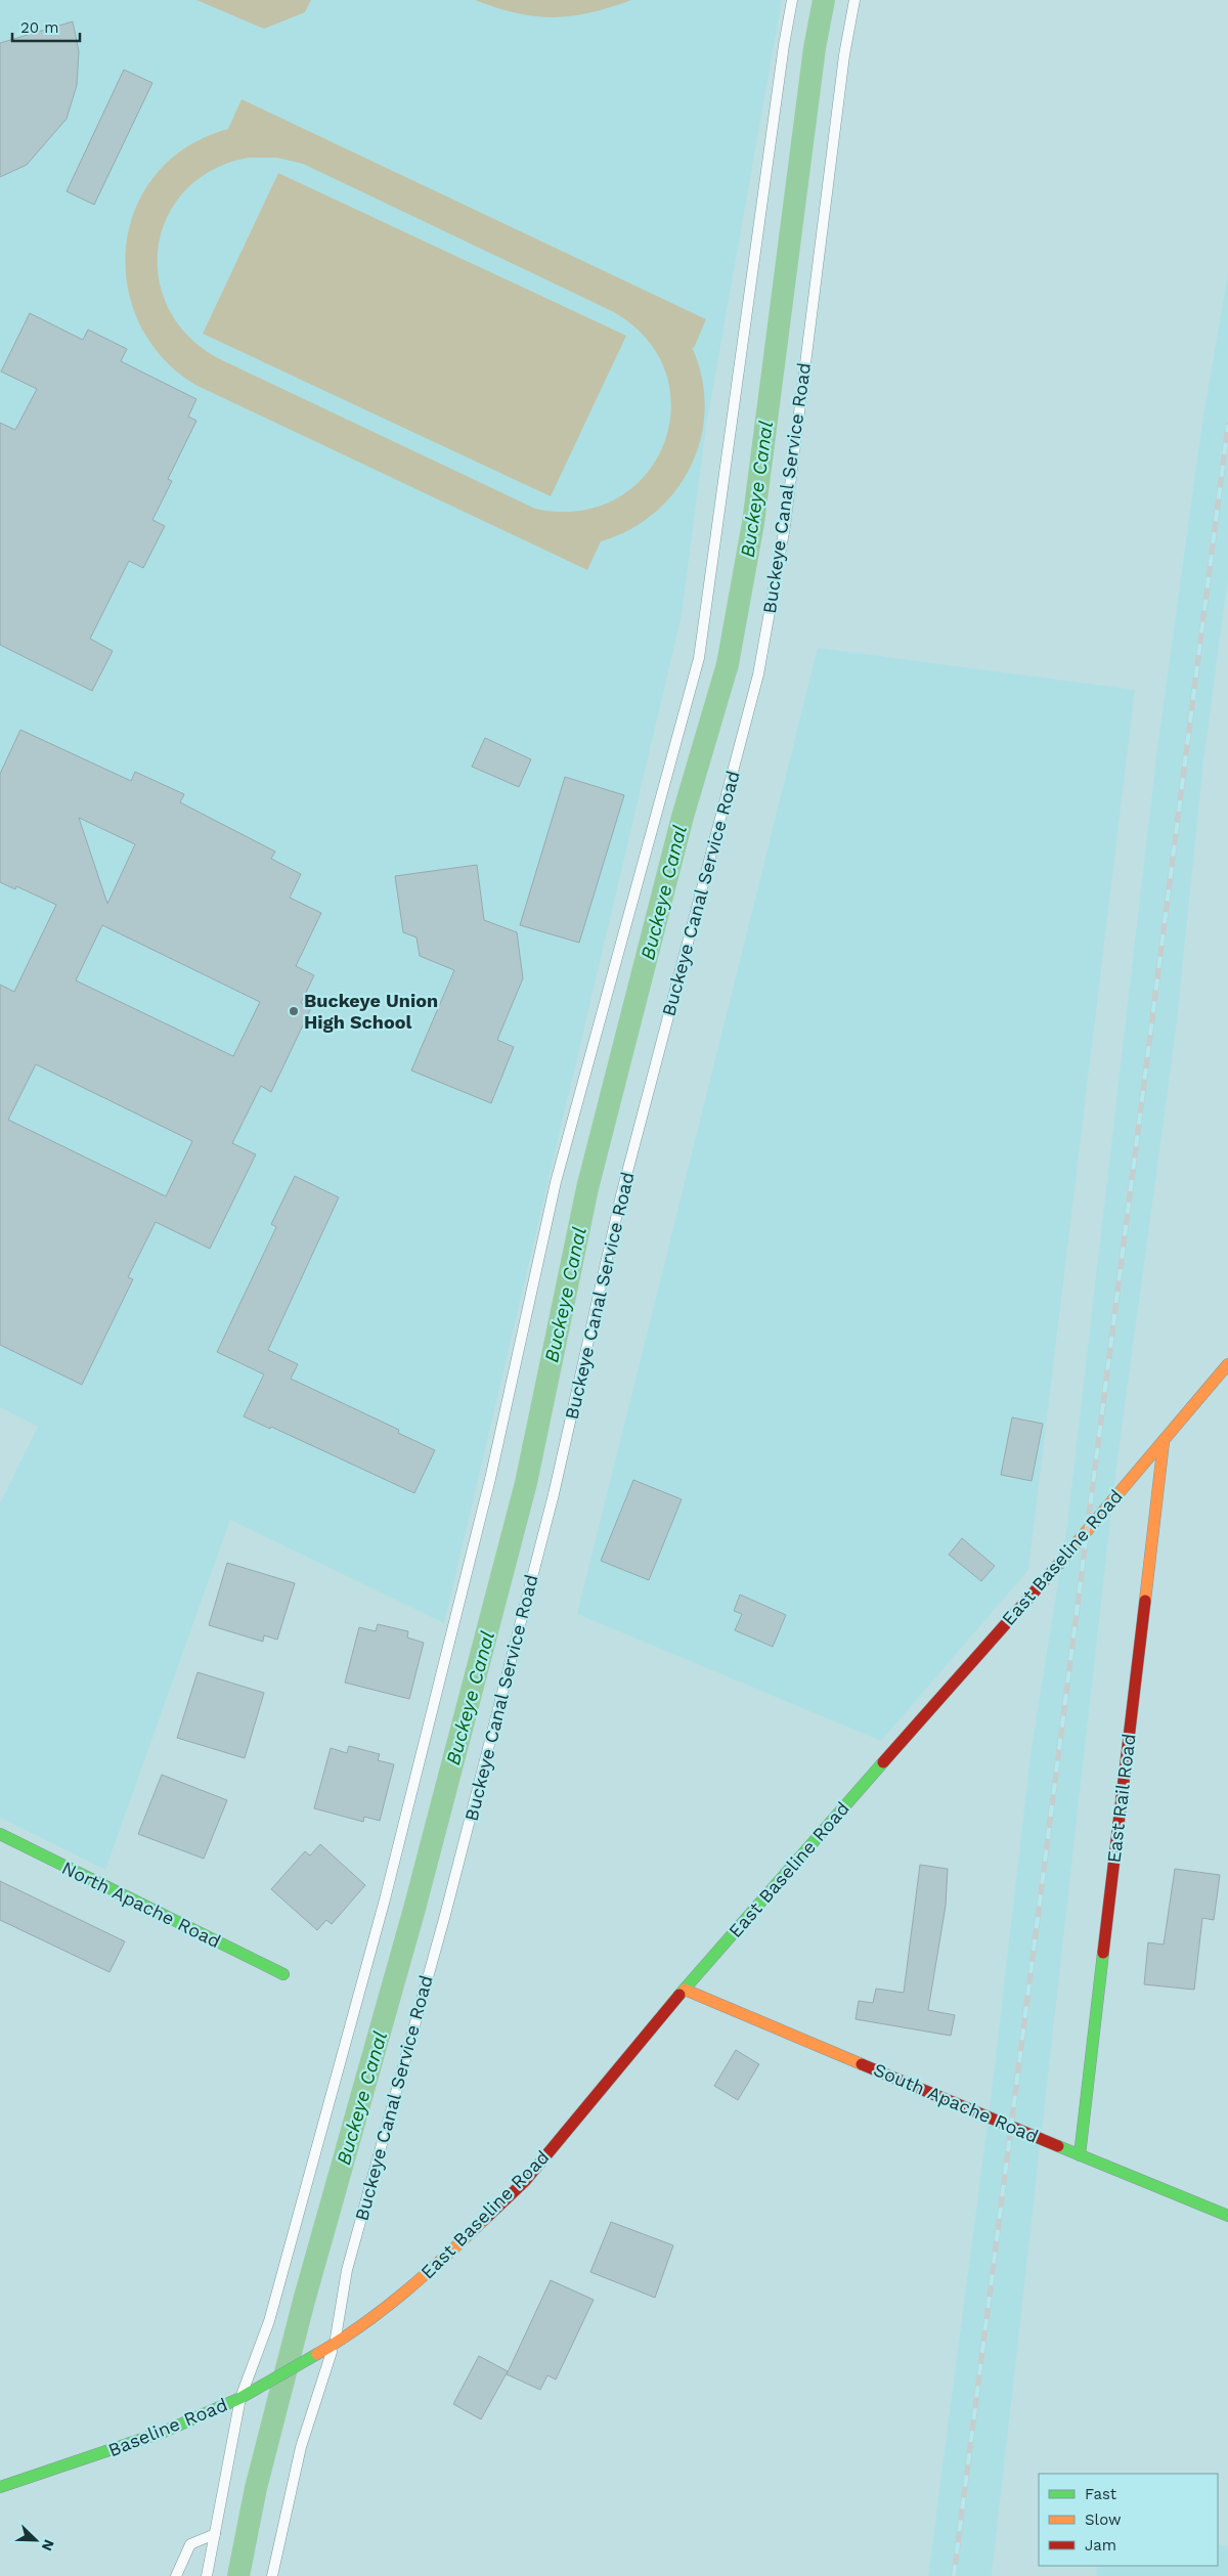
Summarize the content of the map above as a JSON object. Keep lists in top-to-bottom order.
{
  "streets": {
    "main road": [
      "East Baseline Road",
      "East Rail Road",
      "North Apache Road",
      "South Apache Road",
      "Baseline Road"
    ],
    "lane": ["Buckeye Canal Service Road"]
  },
  "crossings": [
    ["Buckeye Canal Service Road", "East Baseline Road"],
    ["Buckeye Canal Service Road", "Baseline Road"],
    ["East Baseline Road", "East Rail Road"],
    ["East Baseline Road", "South Apache Road"],
    ["East Baseline Road", "Baseline Road"],
    ["East Rail Road", "South Apache Road"]
  ],
  "water": ["Buckeye Canal"],
  "places": ["Buckeye Union High School"],
  "legend": ["Fast", "Slow", "Jam"],
  "scale_bar": "20 m",
  "north": "bottom right"
}
